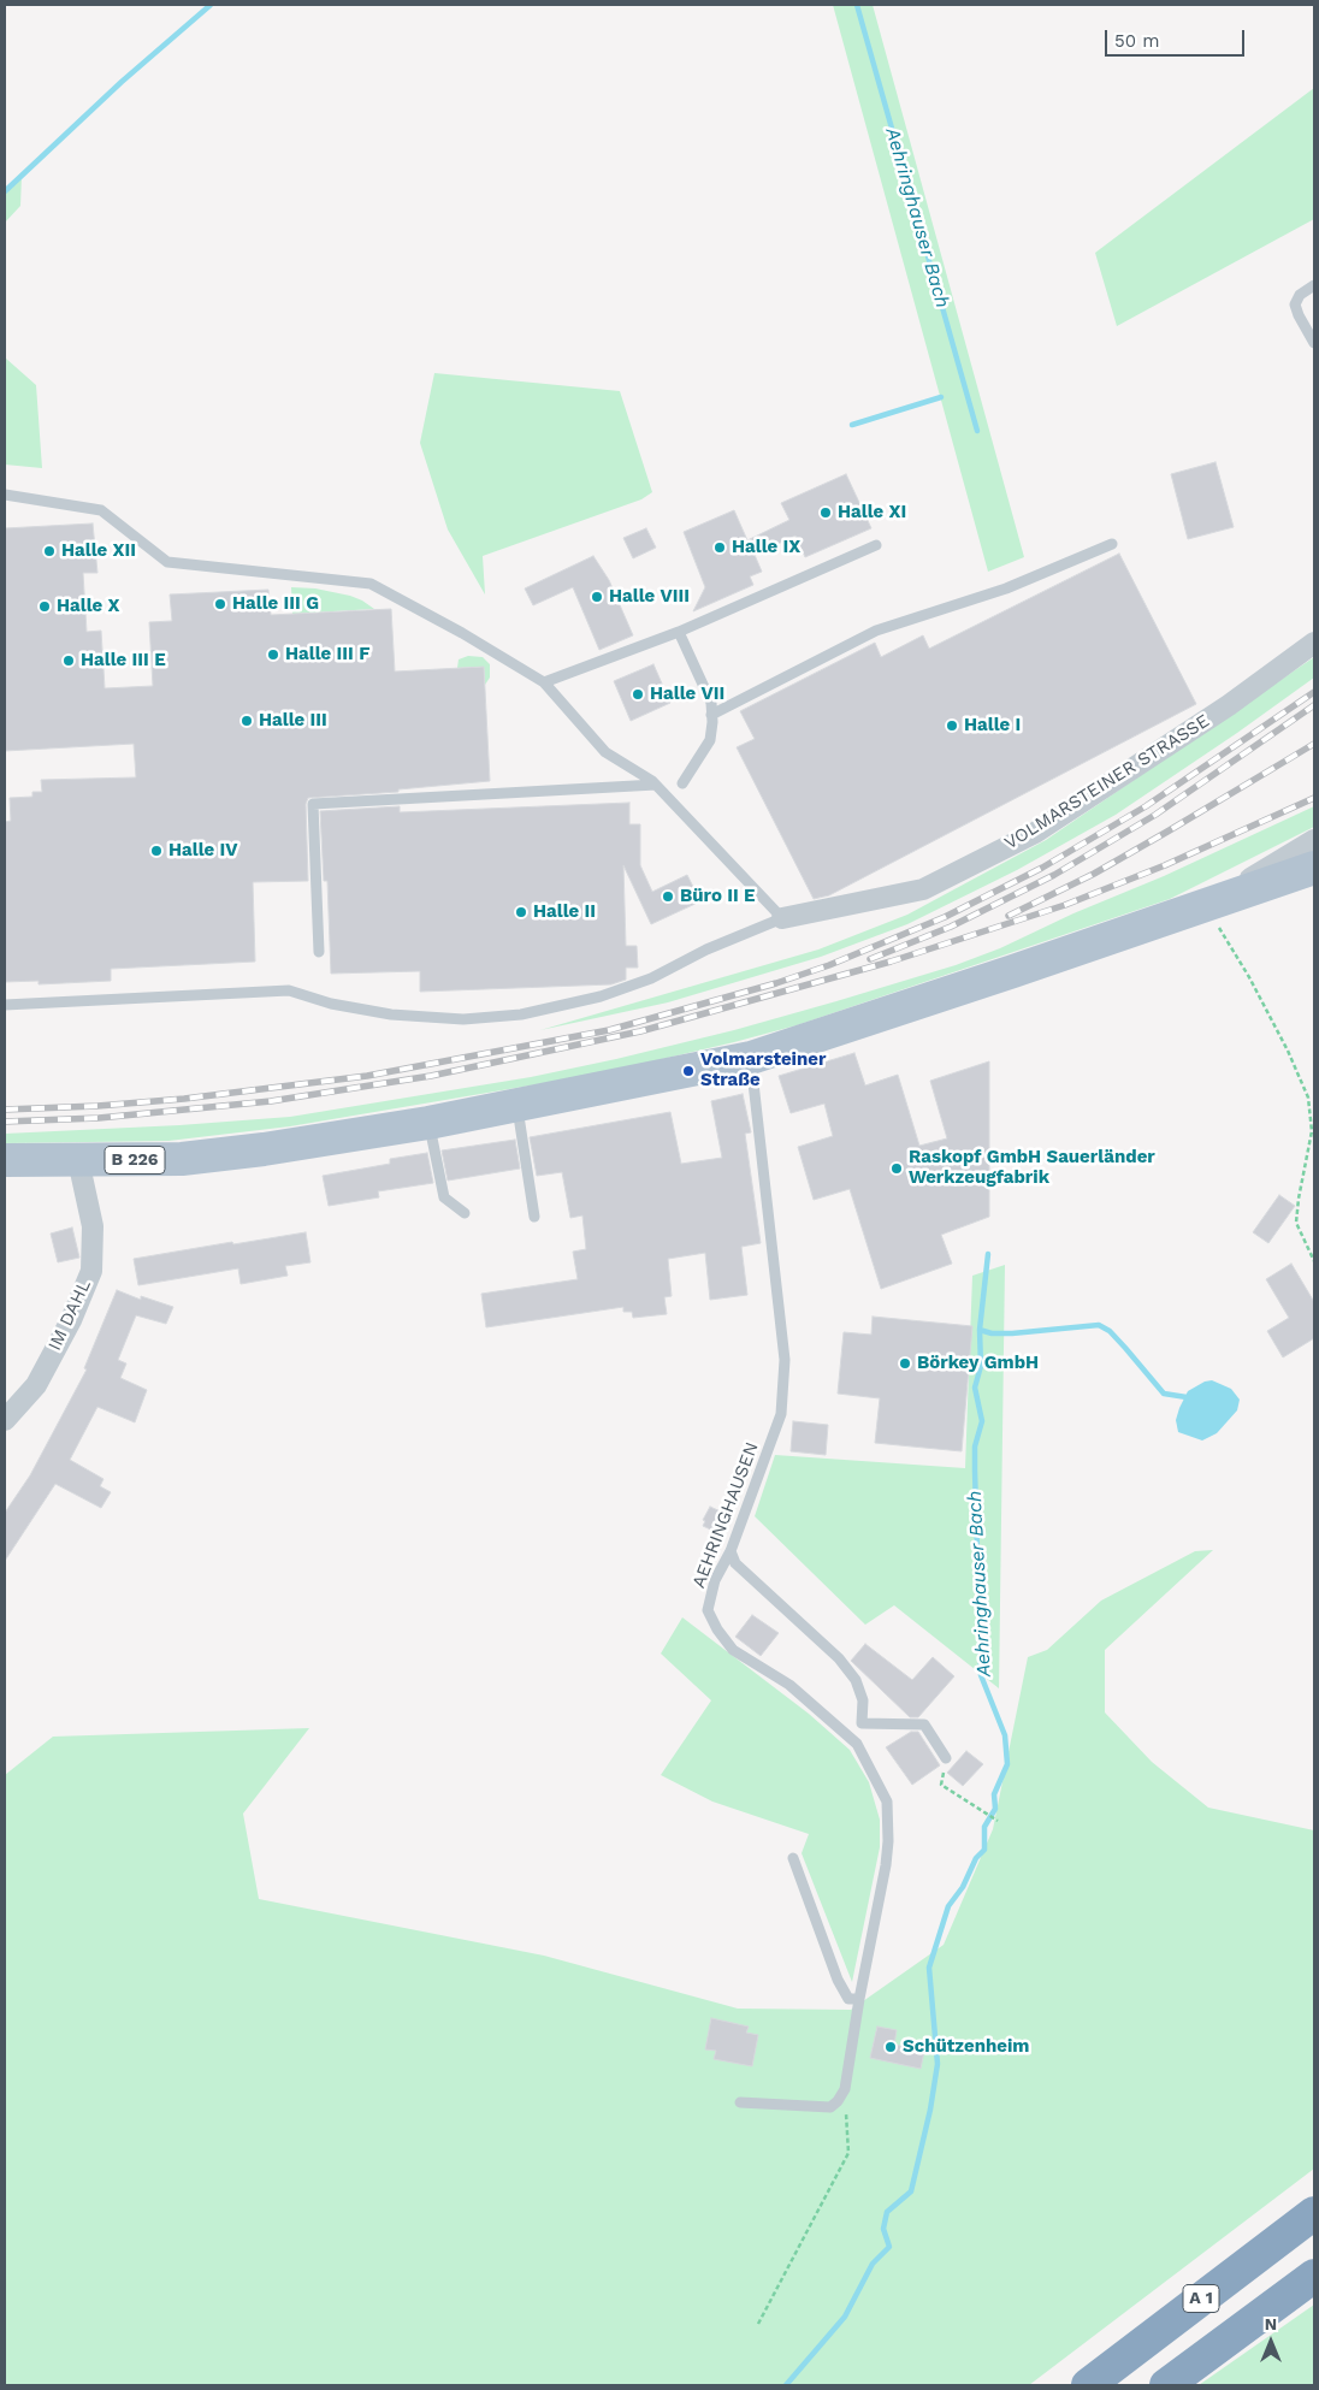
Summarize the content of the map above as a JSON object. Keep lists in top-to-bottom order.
{
  "streets": {
    "highway": ["A 1"],
    "main road": ["B 226"],
    "street": ["VOLMARSTEINER STRASSE", "IM DAHL"],
    "lane": ["AEHRINGHAUSEN"]
  },
  "crossings": [
    ["B 226", "IM DAHL"],
    ["B 226", "AEHRINGHAUSEN"]
  ],
  "water": ["Aehringhauser Bach"],
  "places": [
    "Halle XI",
    "Halle IX",
    "Halle XII",
    "Halle VIII",
    "Halle III G",
    "Halle X",
    "Halle III F",
    "Halle III E",
    "Halle VII",
    "Halle III",
    "Halle I",
    "Halle IV",
    "Büro II E",
    "Halle II",
    "Volmarsteiner Straße",
    "Raskopf GmbH Sauerländer Werkzeugfabrik",
    "Börkey GmbH",
    "Schützenheim"
  ],
  "scale_bar": "50 m",
  "north": "top"
}
